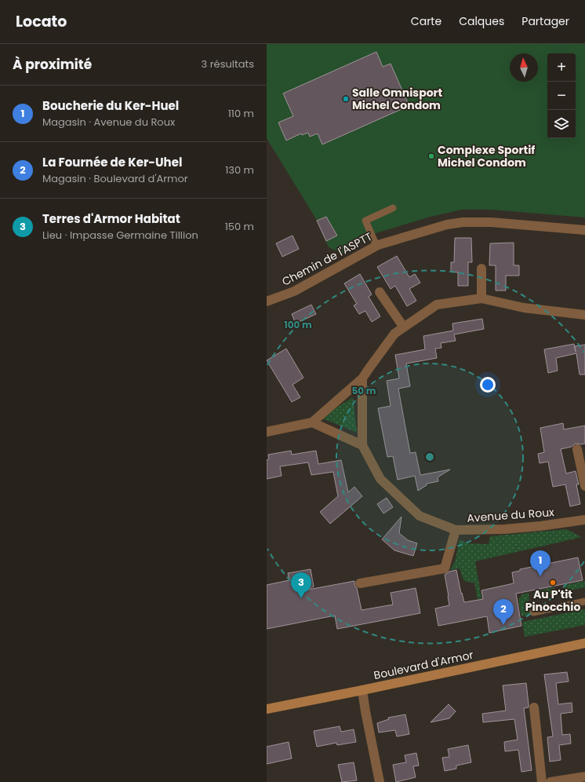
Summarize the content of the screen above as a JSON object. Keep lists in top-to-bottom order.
{
  "streets": {
    "main road": ["Boulevard d'Armor"],
    "street": ["Chemin de l'ASPTT", "Avenue du Roux"]
  },
  "places": ["Salle Omnisport Michel Condom", "Complexe Sportif Michel Condom", "Au P'tit Pinocchio"],
  "north": "top",
  "page": {
    "header": "Locato",
    "nav": ["Carte", "Calques", "Partager"],
    "heading": ["À proximité", "3 résultats"],
    "map_buttons": ["+", "−"],
    "list": [
      {
        "mark": "1",
        "name": "Boucherie du Ker-Huel",
        "note": "Magasin · Avenue du Roux",
        "value": "110 m"
      },
      {
        "mark": "2",
        "name": "La Fournée de Ker-Uhel",
        "note": "Magasin · Boulevard d'Armor",
        "value": "130 m"
      },
      {
        "mark": "3",
        "name": "Terres d'Armor Habitat",
        "note": "Lieu · Impasse Germaine Tillion",
        "value": "150 m"
      }
    ],
    "pins": ["1", "3", "2"]
  },
  "rings": ["100 m", "50 m"]
}
